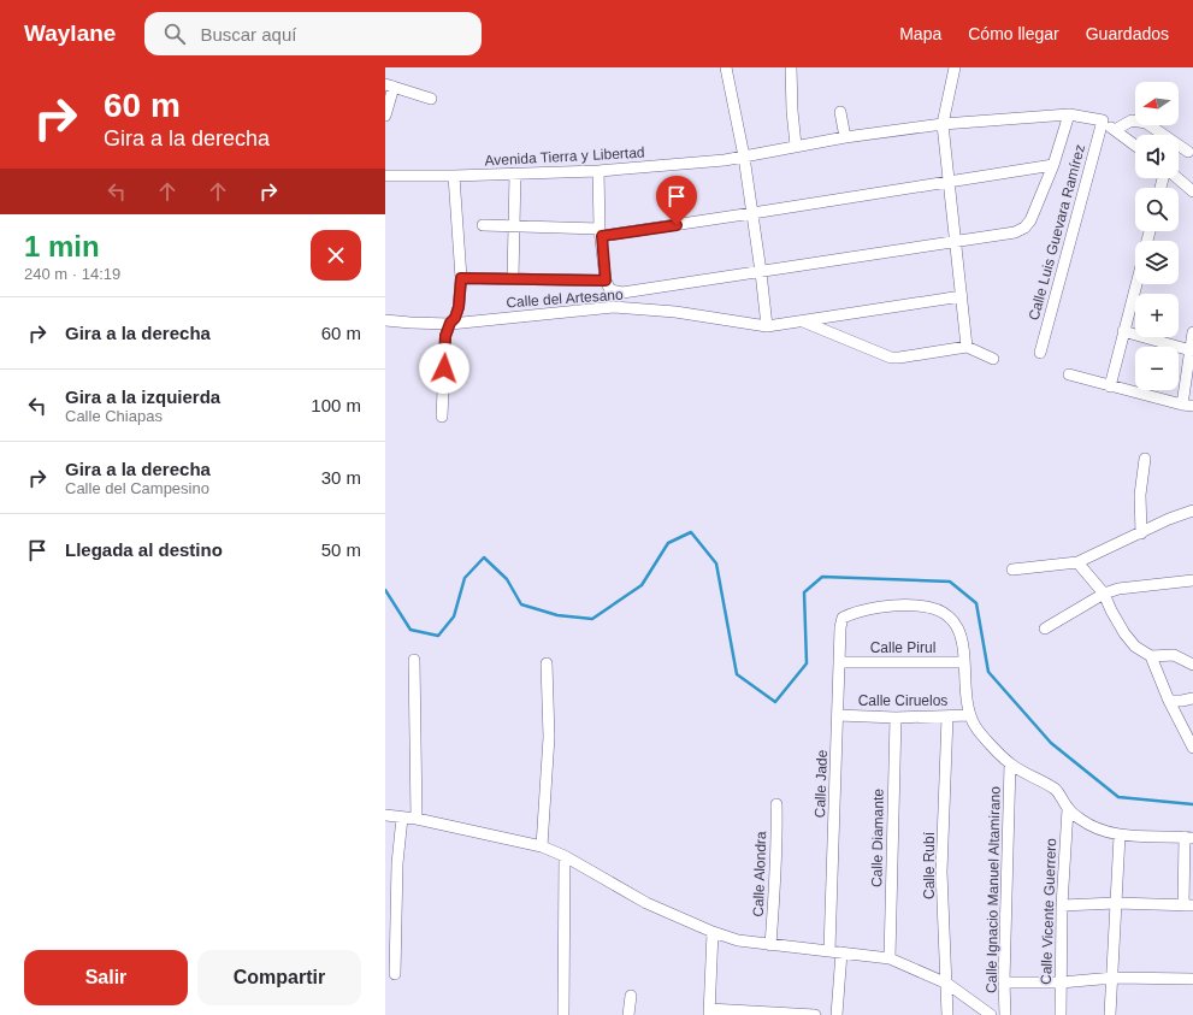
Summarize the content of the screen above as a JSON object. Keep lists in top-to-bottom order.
{
  "streets": {
    "street": [
      "Avenida Tierra y Libertad",
      "Calle Luis Guevara Ramírez",
      "Calle del Artesano",
      "Calle Pirul",
      "Calle Ciruelos",
      "Calle Jade",
      "Calle Diamante",
      "Calle Rubí",
      "Calle Alondra",
      "Calle Ignacio Manuel Altamirano",
      "Calle Vicente Guerrero"
    ]
  },
  "crossings": [
    ["Avenida Tierra y Libertad", "Calle Luis Guevara Ramírez"],
    ["Calle Pirul", "Calle Jade"],
    ["Calle Ciruelos", "Calle Jade"],
    ["Calle Ciruelos", "Calle Diamante"],
    ["Calle Ciruelos", "Calle Rubí"]
  ],
  "north": "left",
  "page": {
    "header": "Waylane",
    "search": "Buscar aquí",
    "nav": ["Mapa", "Cómo llegar", "Guardados"],
    "turn": ["60 m", "Gira a la derecha"],
    "map_buttons": ["+", "−"],
    "heading": ["1 min", "240 m · 14:19"],
    "list": [
      {
        "name": "Gira a la derecha",
        "value": "60 m"
      },
      {
        "name": "Gira a la izquierda",
        "note": "Calle Chiapas",
        "value": "100 m"
      },
      {
        "name": "Gira a la derecha",
        "note": "Calle del Campesino",
        "value": "30 m"
      },
      {
        "name": "Llegada al destino",
        "value": "50 m"
      }
    ],
    "buttons": ["Salir", "Compartir"]
  }
}
